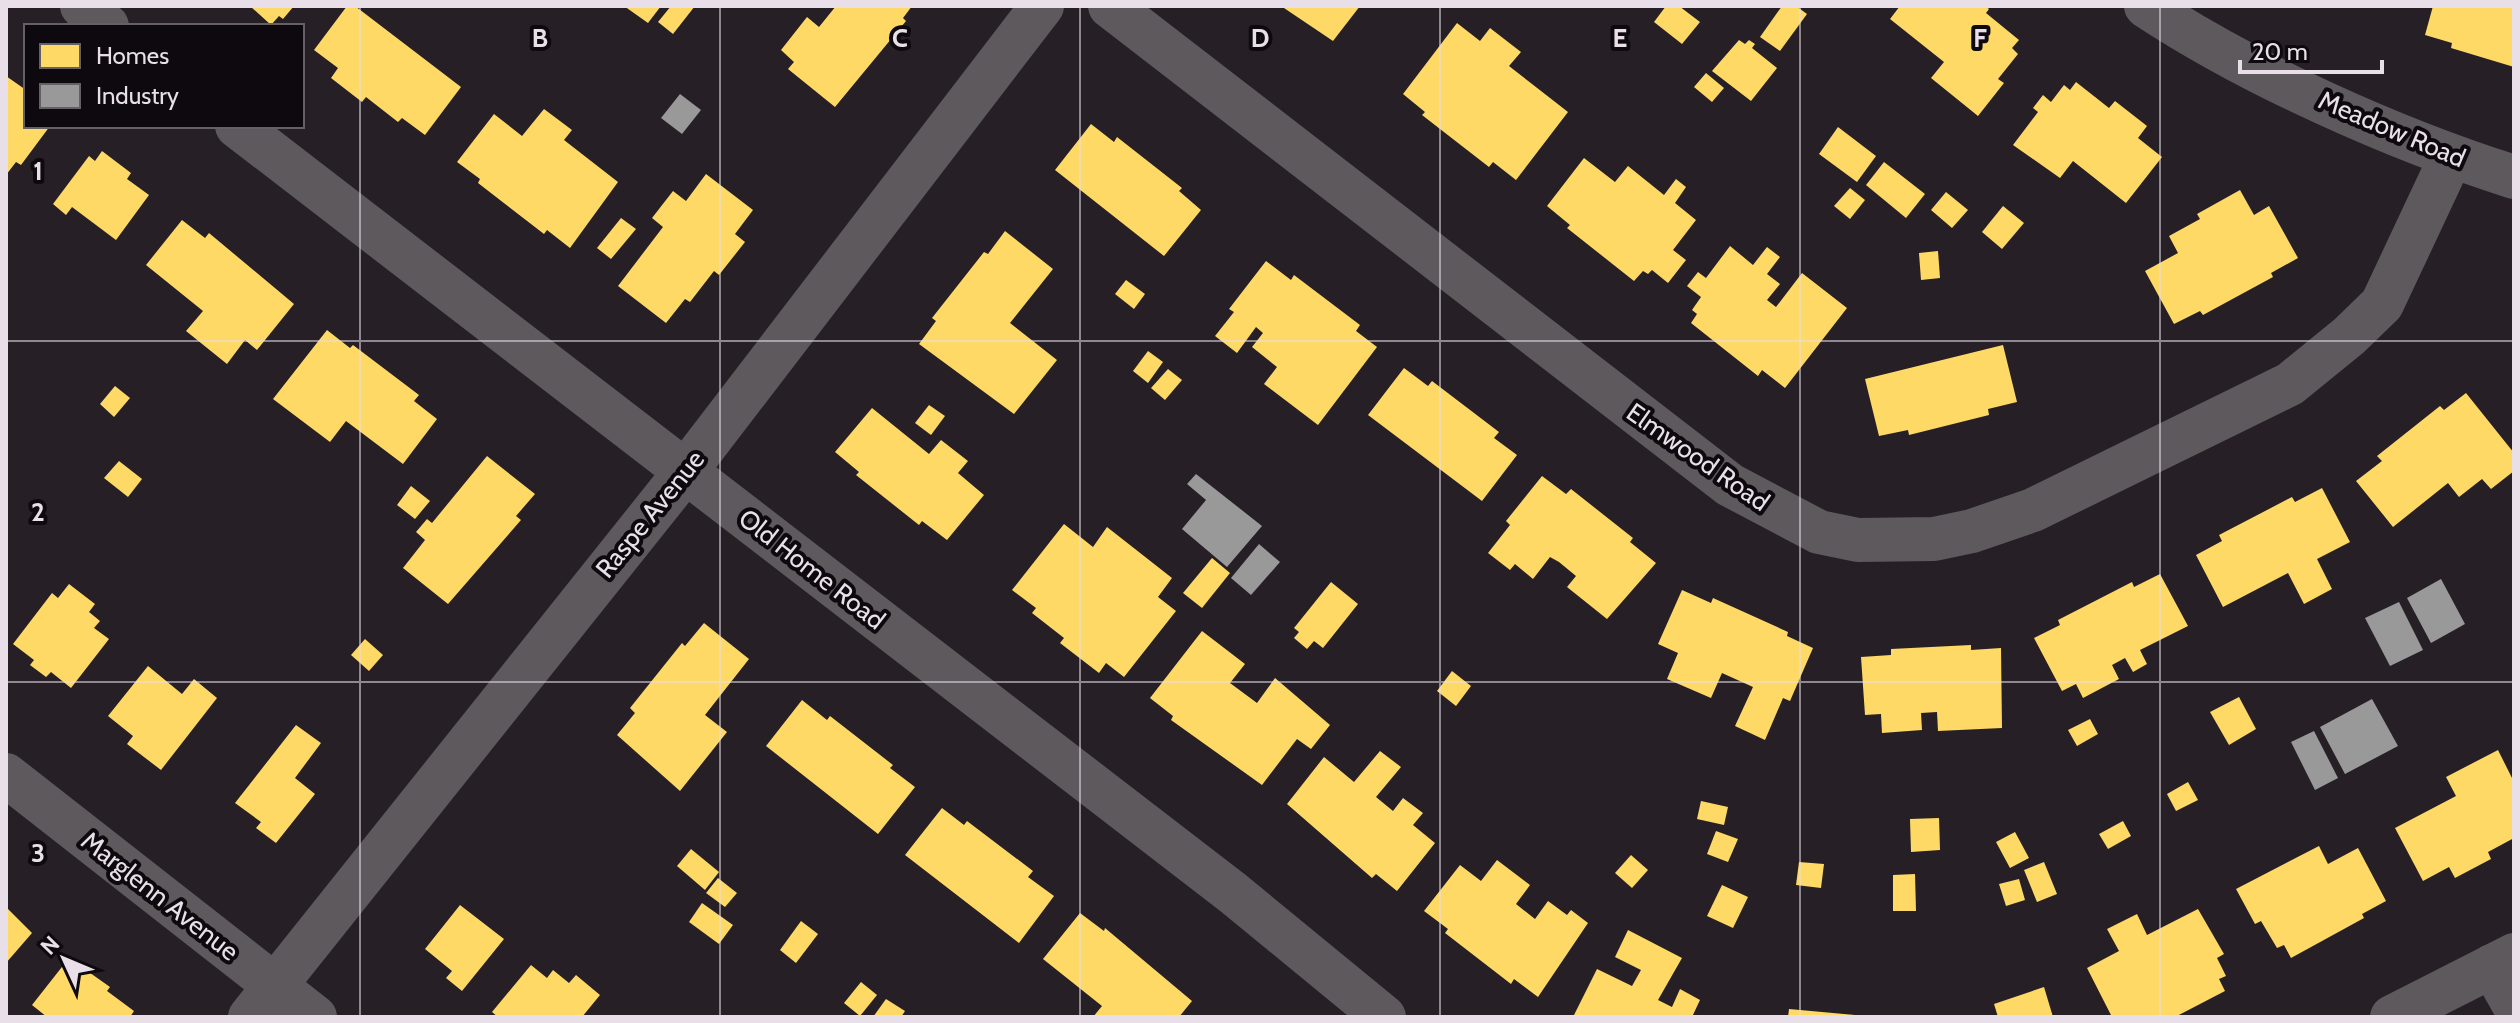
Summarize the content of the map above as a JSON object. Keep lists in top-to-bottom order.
{
  "streets": {
    "street": [
      "Meadow Road",
      "Elmwood Road",
      "Raspe Avenue",
      "Old Home Road",
      "Marglenn Avenue"
    ]
  },
  "crossings": [
    ["Meadow Road", "Elmwood Road"],
    ["Raspe Avenue", "Old Home Road"],
    ["Raspe Avenue", "Marglenn Avenue"]
  ],
  "legend": ["Homes", "Industry"],
  "scale_bar": "20 m",
  "north": "top left",
  "grid": {
    "columns": [
      "B",
      "C",
      "D",
      "E",
      "F"
    ],
    "rows": ["1", "2", "3"]
  }
}
